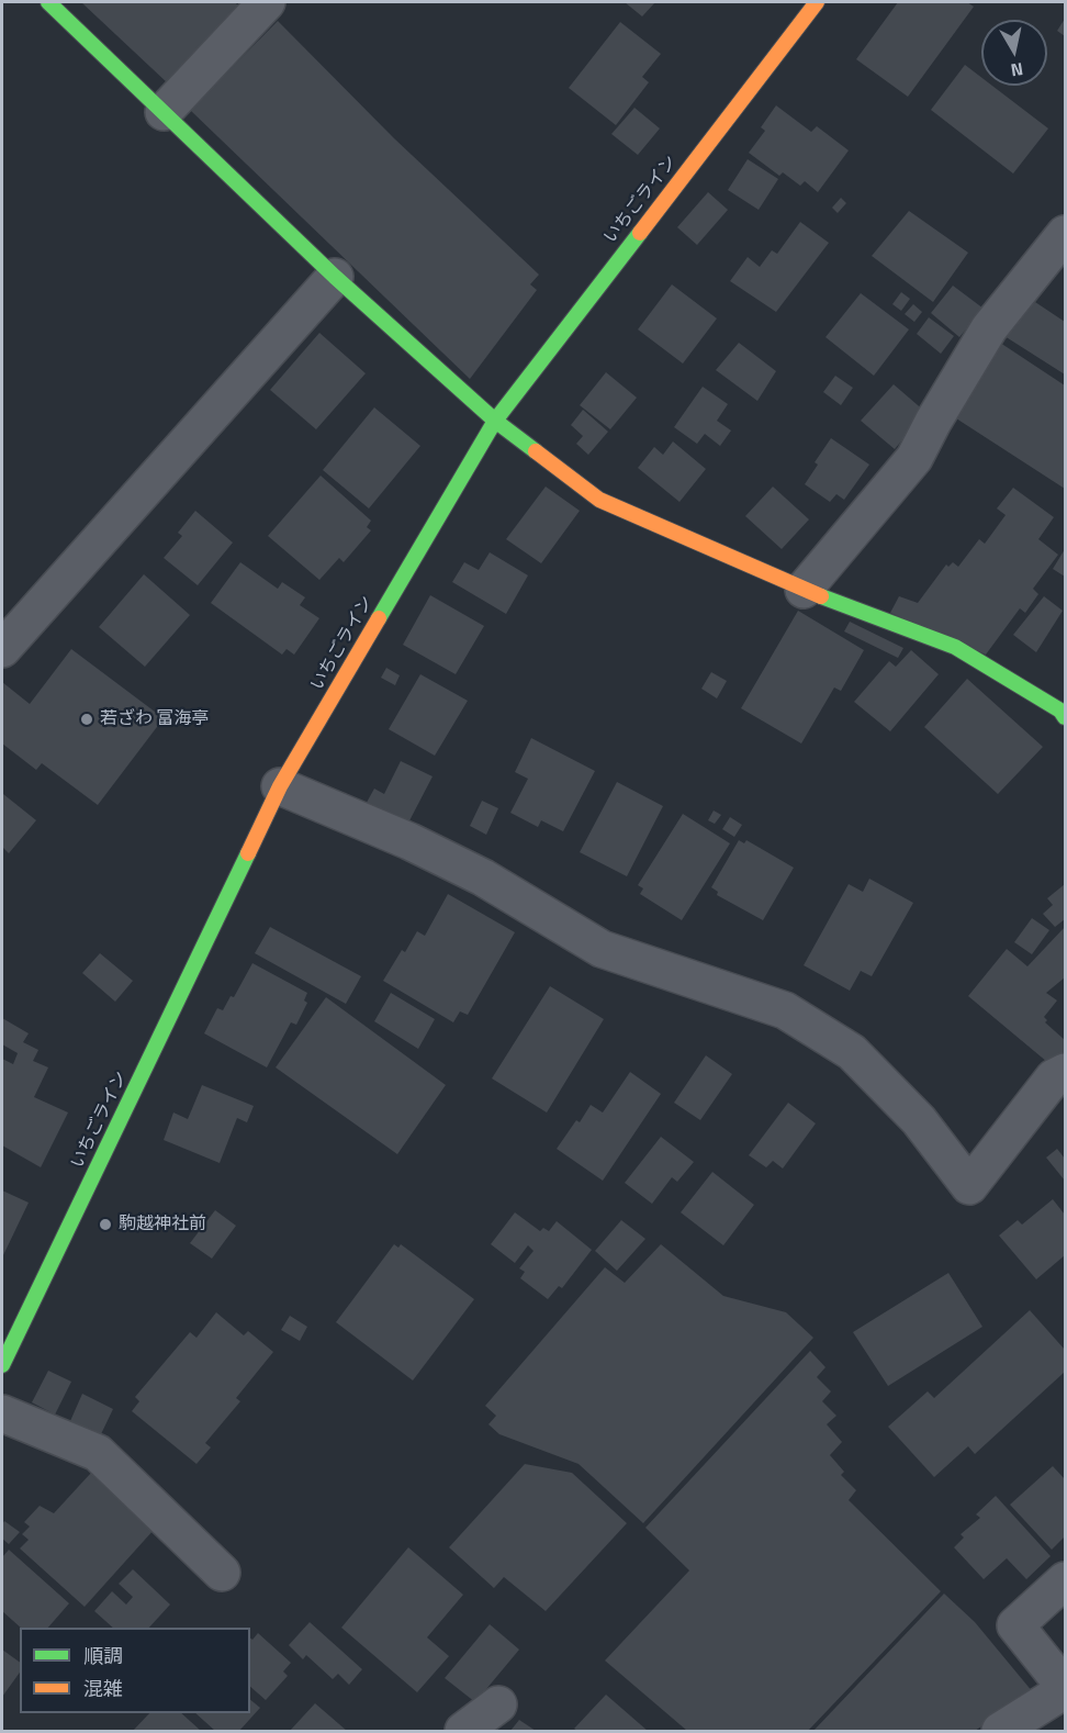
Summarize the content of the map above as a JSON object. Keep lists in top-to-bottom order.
{
  "streets": {
    "main road": ["いちごライン"]
  },
  "places": ["若ざわ 富海亭", "駒越神社前"],
  "legend": ["順調", "混雑"],
  "north": "bottom"
}
